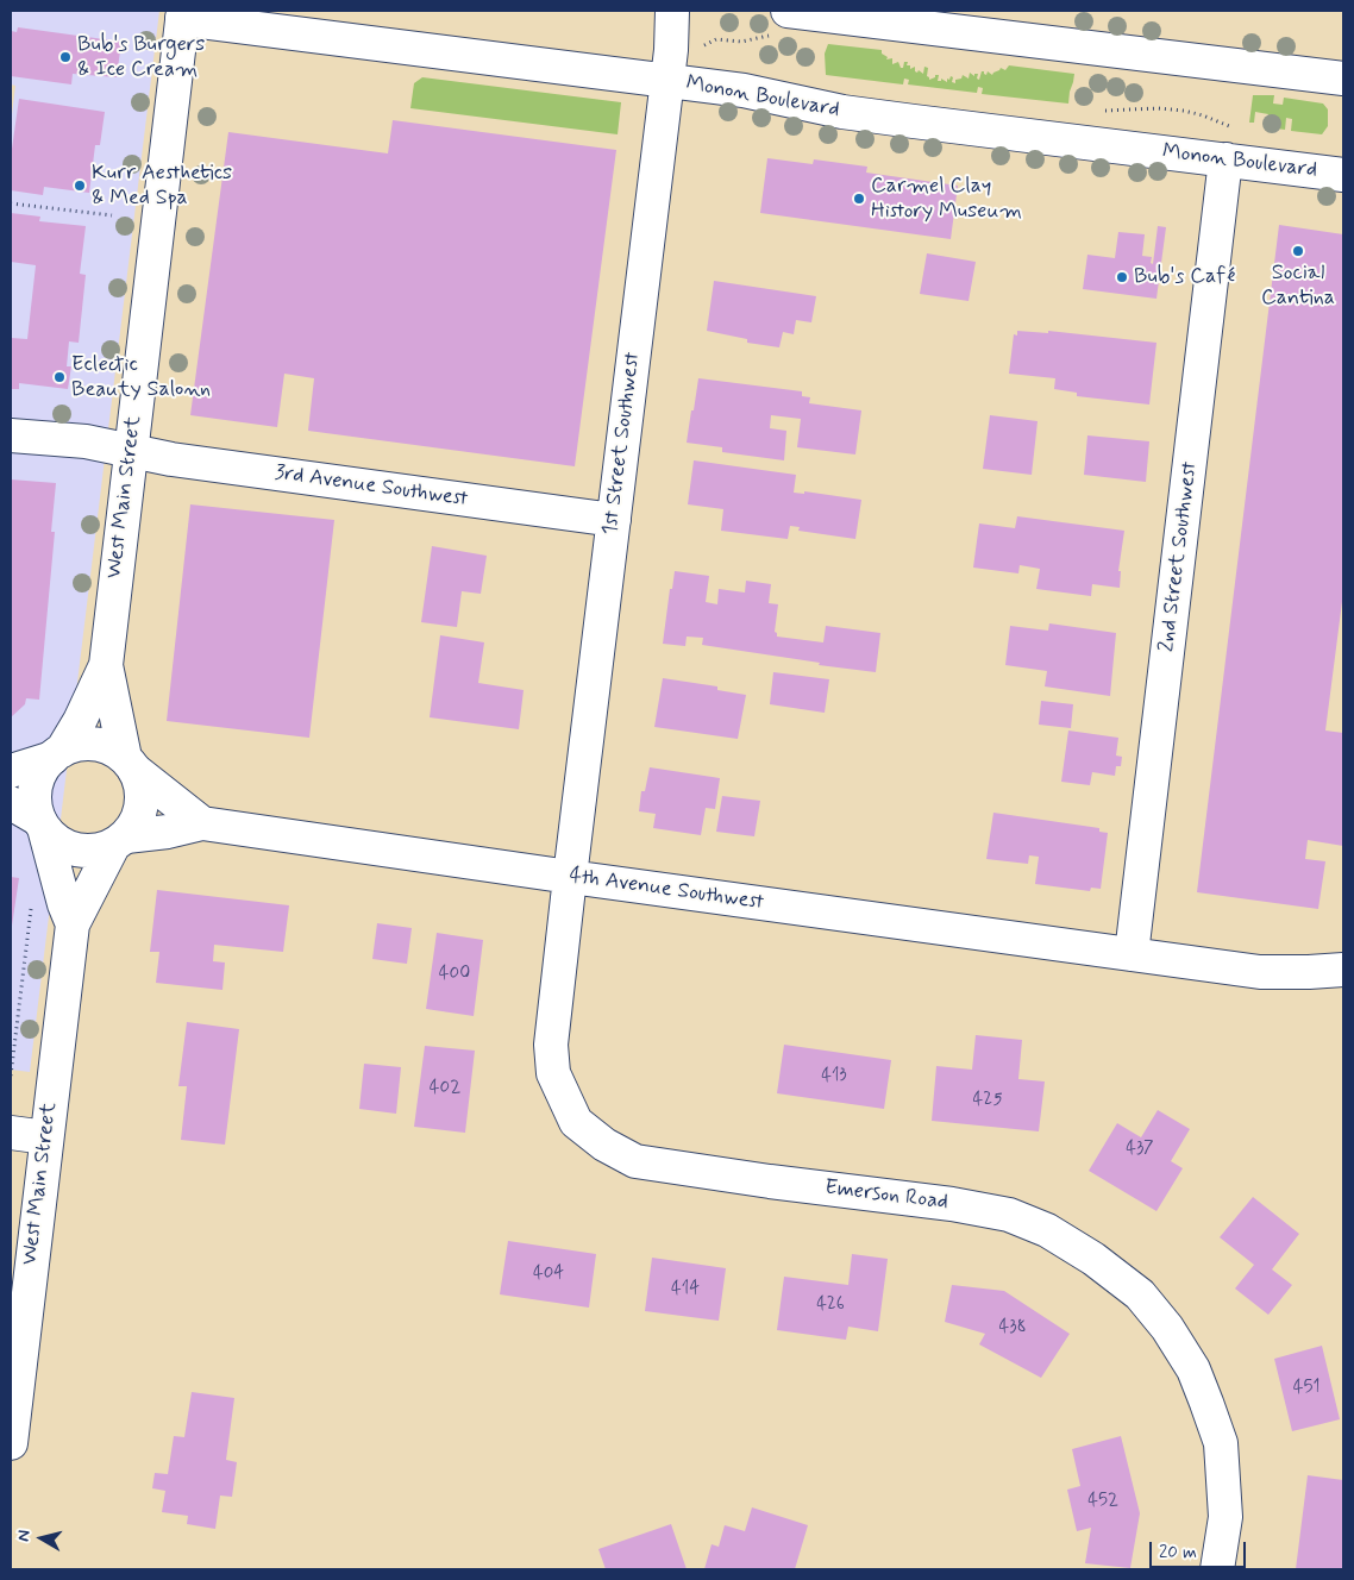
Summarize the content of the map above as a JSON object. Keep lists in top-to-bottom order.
{
  "streets": {
    "street": [
      "Monon Boulevard",
      "1st Street Southwest",
      "3rd Avenue Southwest",
      "West Main Street",
      "2nd Street Southwest",
      "4th Avenue Southwest",
      "Emerson Road"
    ]
  },
  "crossings": [
    ["Monon Boulevard", "1st Street Southwest"],
    ["Monon Boulevard", "West Main Street"],
    ["Monon Boulevard", "2nd Street Southwest"],
    ["1st Street Southwest", "3rd Avenue Southwest"],
    ["1st Street Southwest", "4th Avenue Southwest"],
    ["1st Street Southwest", "Emerson Road"],
    ["3rd Avenue Southwest", "West Main Street"],
    ["West Main Street", "4th Avenue Southwest"],
    ["2nd Street Southwest", "4th Avenue Southwest"],
    ["4th Avenue Southwest", "Emerson Road"]
  ],
  "places": [
    "Bub's Burgers & Ice Cream",
    "Kurr Aesthetics & Med Spa",
    "Carmel Clay History Museum",
    "Social Cantina",
    "Bub's Café",
    "Eclectic Beauty Salonn"
  ],
  "house_numbers": [
    "400",
    "413",
    "402",
    "425",
    "437",
    "404",
    "414",
    "426",
    "438",
    "451",
    "452"
  ],
  "scale_bar": "20 m",
  "north": "left"
}
